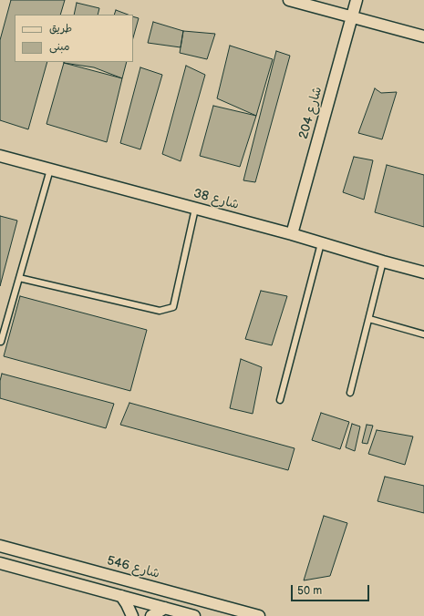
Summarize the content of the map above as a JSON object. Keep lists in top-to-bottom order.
{
  "streets": {
    "street": ["شارع 204", "شارع 38", "شارع 546"]
  },
  "crossings": [
    ["شارع 204", "شارع 38"]
  ],
  "legend": ["طريق", "مبنى"],
  "scale_bar": "50 m"
}
